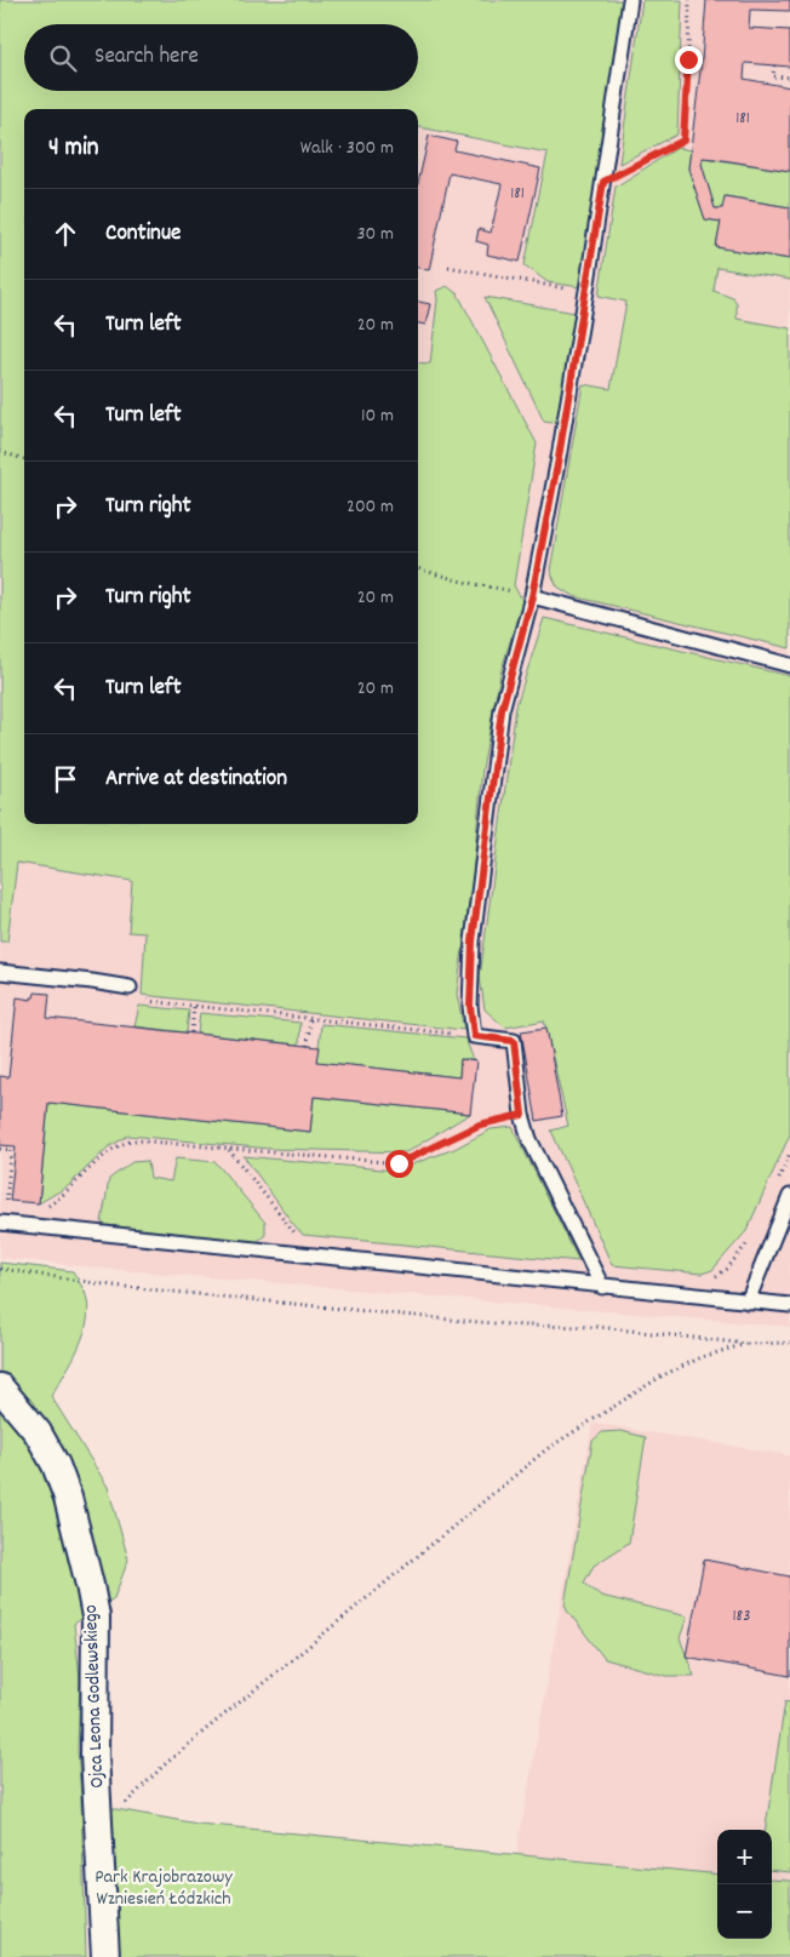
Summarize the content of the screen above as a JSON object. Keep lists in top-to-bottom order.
{
  "streets": {
    "street": ["Ojca Leona Godlewskiego"]
  },
  "parks": ["Park Krajobrazowy Wzniesień Łódzkich"],
  "house_numbers": ["181", "181", "183"],
  "page": {
    "search": "Search here",
    "heading": ["4 min", "Walk · 300 m"],
    "list": [
      ["Continue", "30 m"],
      ["Turn left", "20 m"],
      ["Turn left", "10 m"],
      ["Turn right", "200 m"],
      ["Turn right", "20 m"],
      ["Turn left", "20 m"],
      "Arrive at destination"
    ],
    "map_buttons": ["+", "−"]
  }
}
